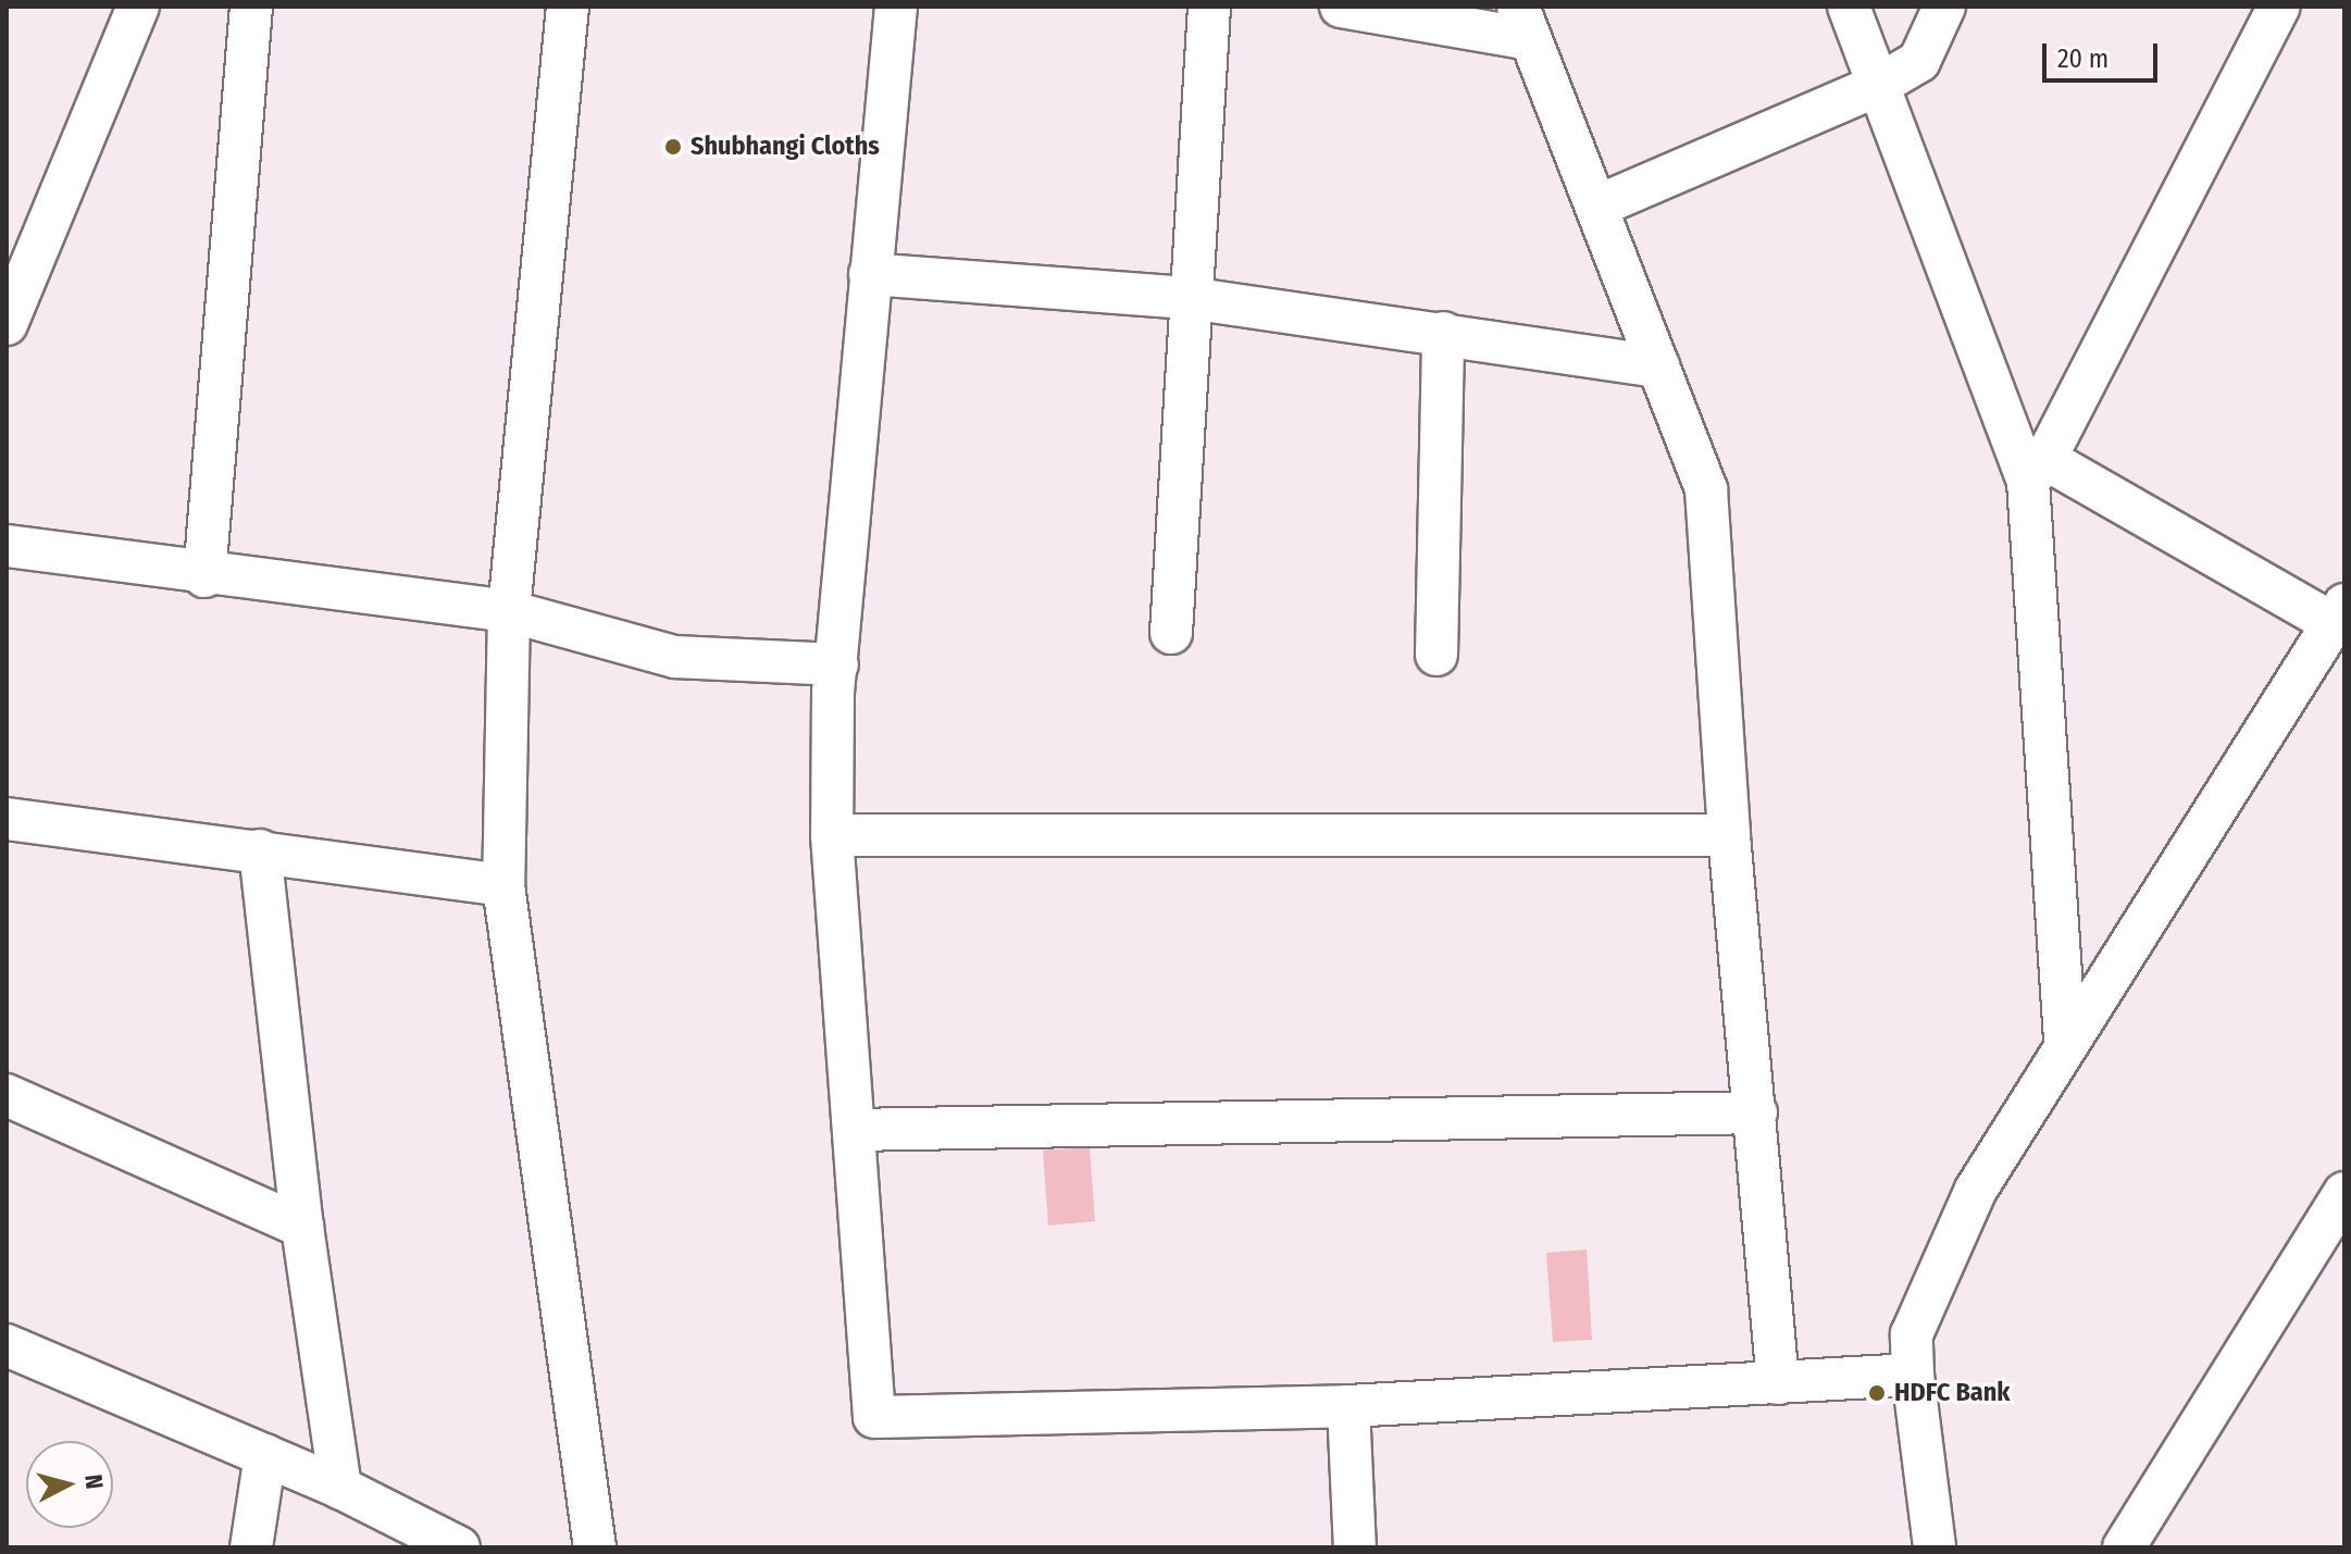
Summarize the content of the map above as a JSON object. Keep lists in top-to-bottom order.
{
  "places": ["Shubhangi Cloths", "HDFC Bank"],
  "scale_bar": "20 m",
  "north": "right"
}
